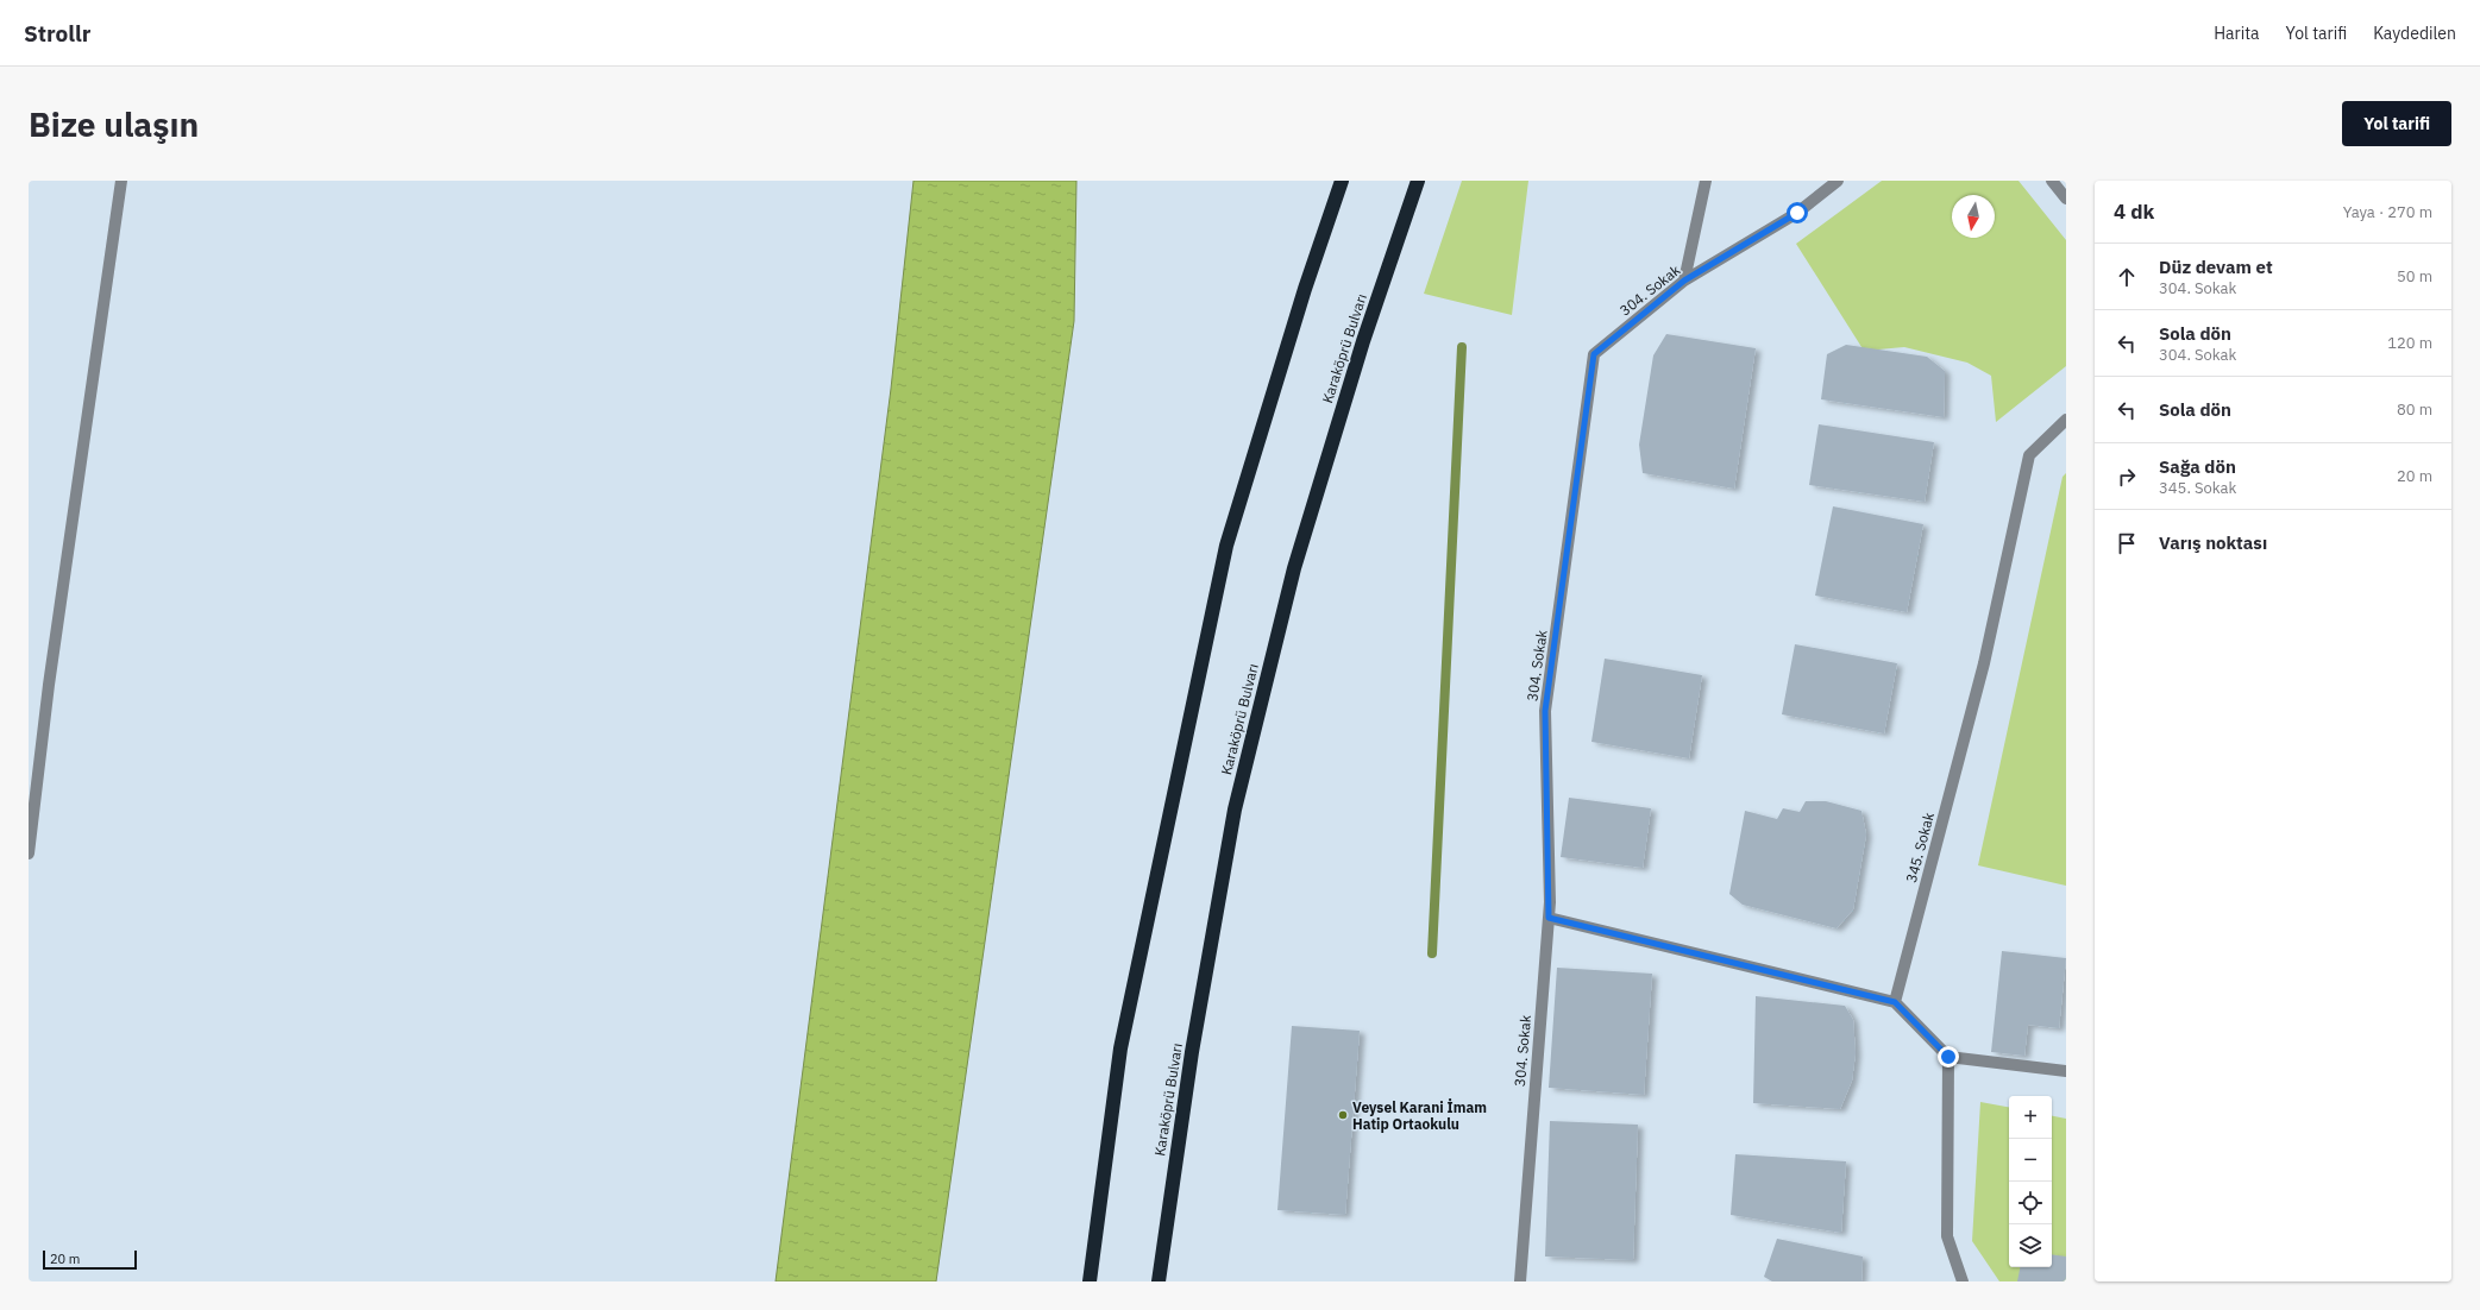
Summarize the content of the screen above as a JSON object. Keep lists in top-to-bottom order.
{
  "streets": {
    "highway": ["Karaköprü Bulvarı"],
    "street": ["304. Sokak", "345. Sokak"]
  },
  "places": ["Veysel Karani İmam Hatip Ortaokulu"],
  "scale_bar": "20 m",
  "north": "bottom",
  "page": {
    "header": "Strollr",
    "nav": ["Harita", "Yol tarifi", "Kaydedilen"],
    "buttons": "Yol tarifi",
    "title": "Bize ulaşın",
    "heading": ["4 dk", "Yaya · 270 m"],
    "list": [
      ["Düz devam et", "304. Sokak", "50 m"],
      ["Sola dön", "304. Sokak", "120 m"],
      ["Sola dön", "80 m"],
      ["Sağa dön", "345. Sokak", "20 m"],
      "Varış noktası"
    ],
    "map_buttons": ["+", "−"],
    "scale": "20 m"
  }
}
